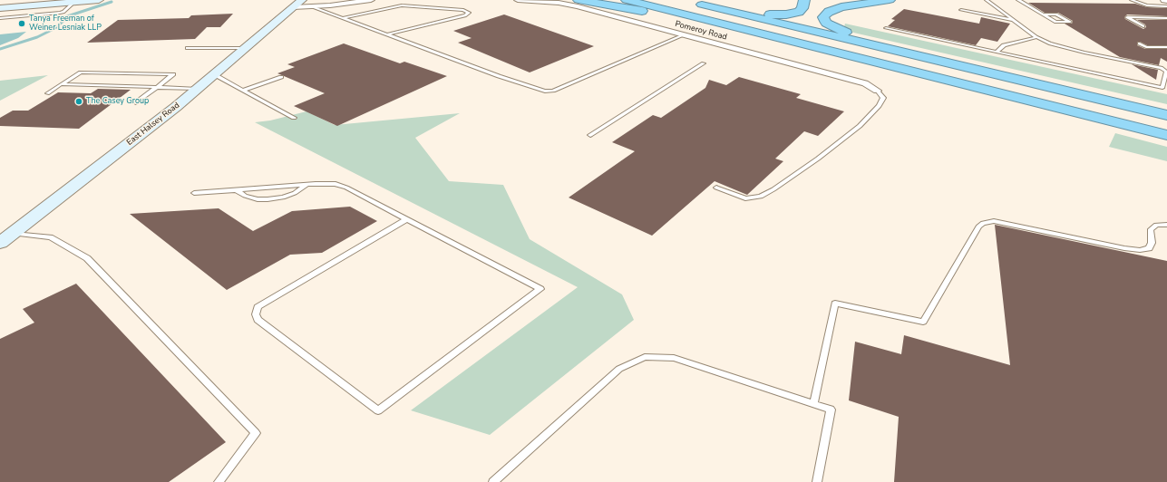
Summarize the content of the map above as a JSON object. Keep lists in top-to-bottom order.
{
  "streets": {
    "main road": ["East Halsey Road"],
    "street": ["Pomeroy Road"]
  },
  "places": ["Tanya Freeman of Weiner Lesniak LLP", "The Casey Group"]
}
